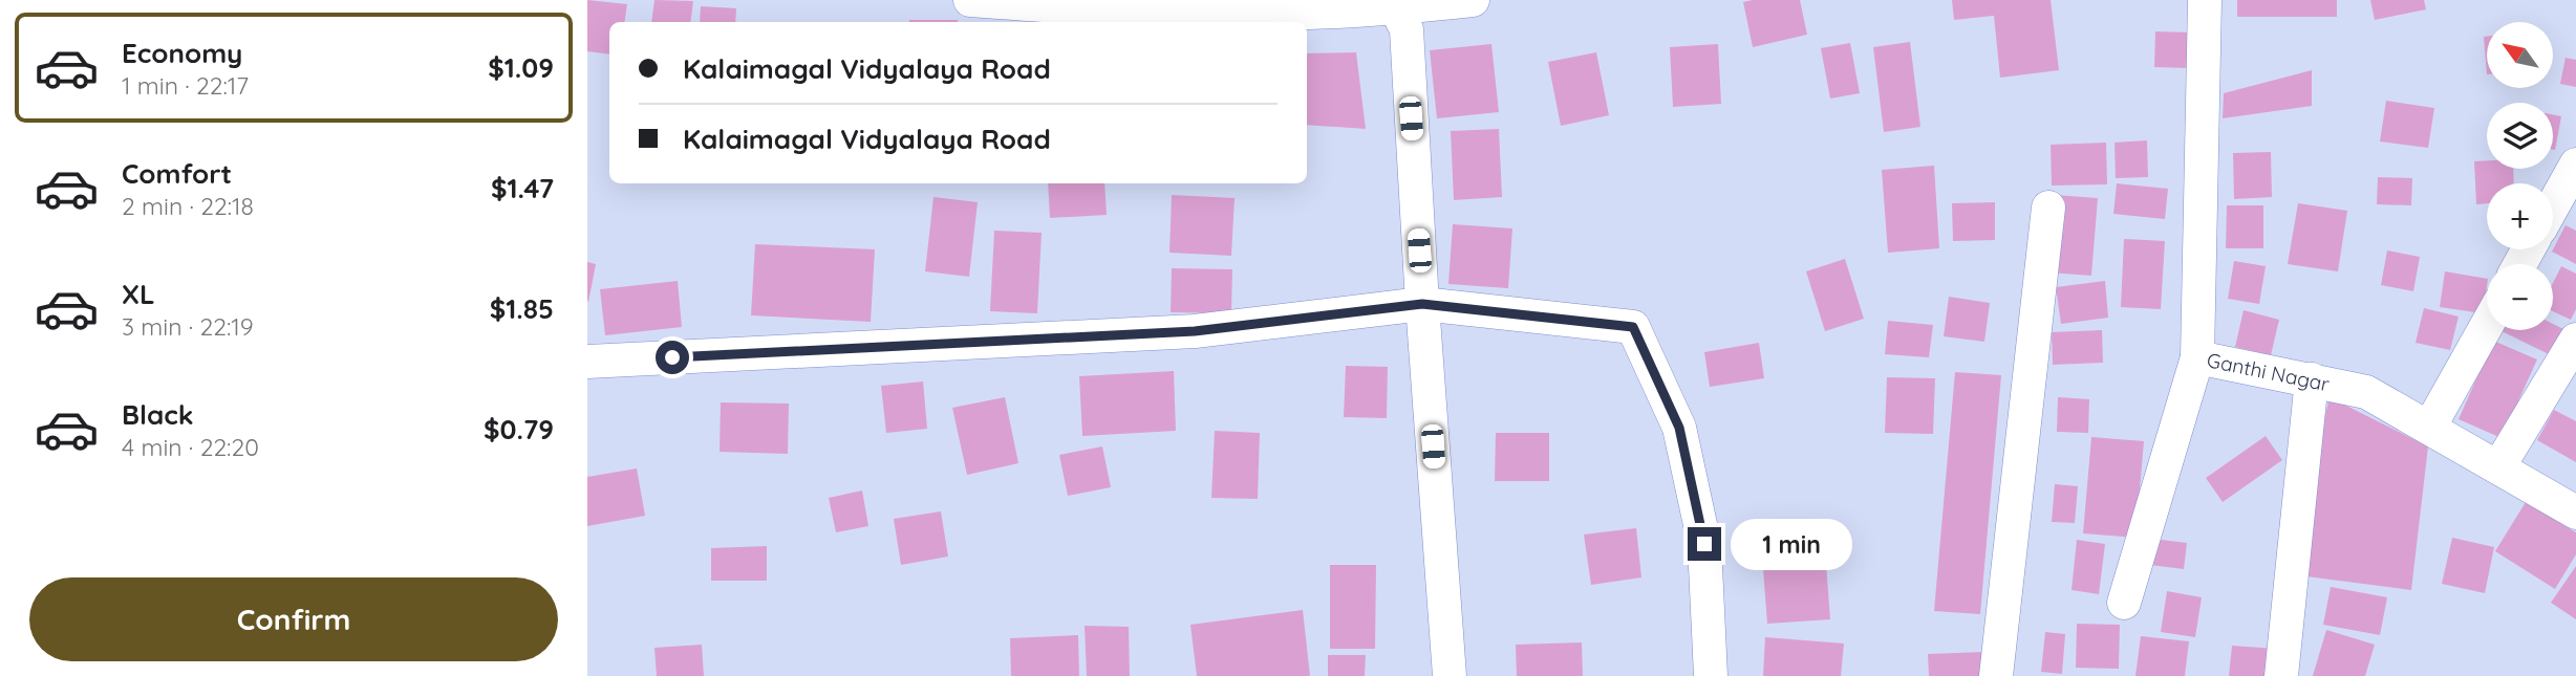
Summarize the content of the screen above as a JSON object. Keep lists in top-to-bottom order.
{
  "streets": {
    "street": ["Ganthi Nagar"]
  },
  "north": "top left",
  "page": {
    "list": [
      {
        "name": "Economy",
        "note": "1 min · 22:17",
        "value": "$1.09"
      },
      {
        "name": "Comfort",
        "note": "2 min · 22:18",
        "value": "$1.47"
      },
      {
        "name": "XL",
        "note": "3 min · 22:19",
        "value": "$1.85"
      },
      {
        "name": "Black",
        "note": "4 min · 22:20",
        "value": "$0.79"
      }
    ],
    "map_buttons": ["+", "−"],
    "banner": ["Kalaimagal Vidyalaya Road", "Kalaimagal Vidyalaya Road"],
    "bubble": "1 min",
    "buttons": "Confirm"
  }
}
